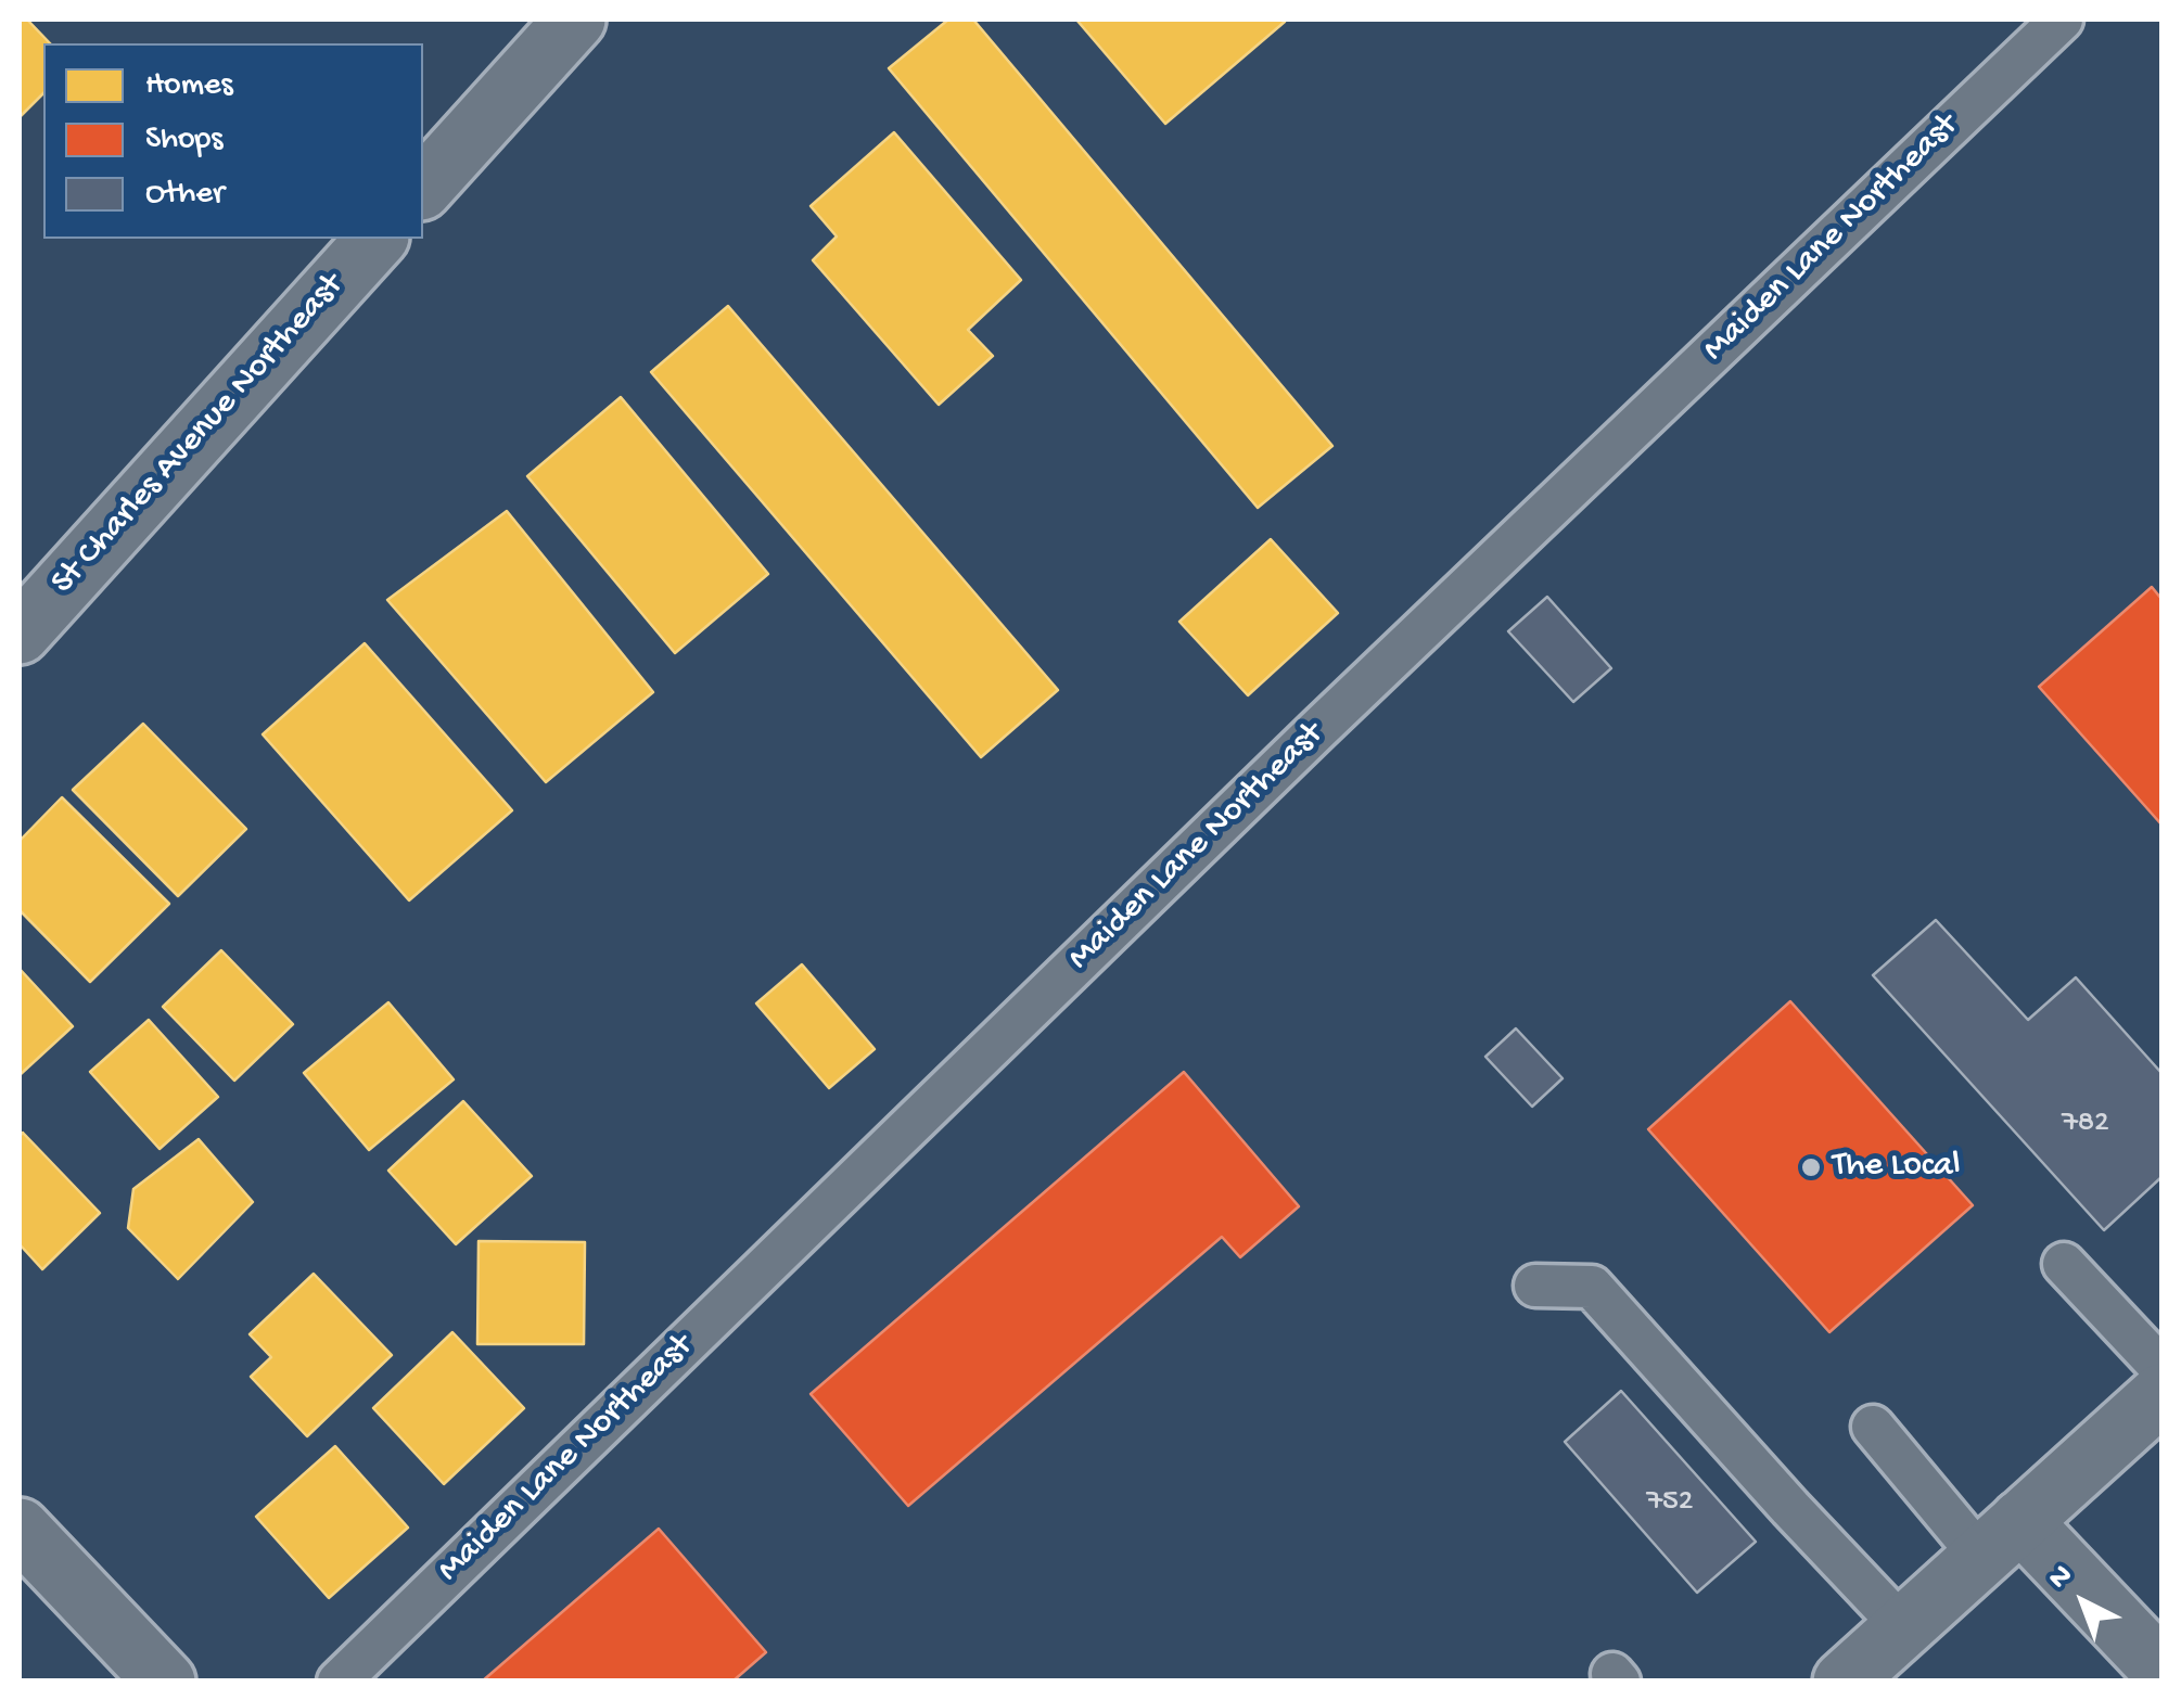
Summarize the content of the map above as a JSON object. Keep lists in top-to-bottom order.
{
  "streets": {
    "main road": ["St Charles Avenue Northeast"],
    "lane": ["Maiden Lane Northeast"]
  },
  "places": ["The Local"],
  "house_numbers": ["782", "752"],
  "legend": ["Homes", "Shops", "Other"],
  "north": "top left"
}
